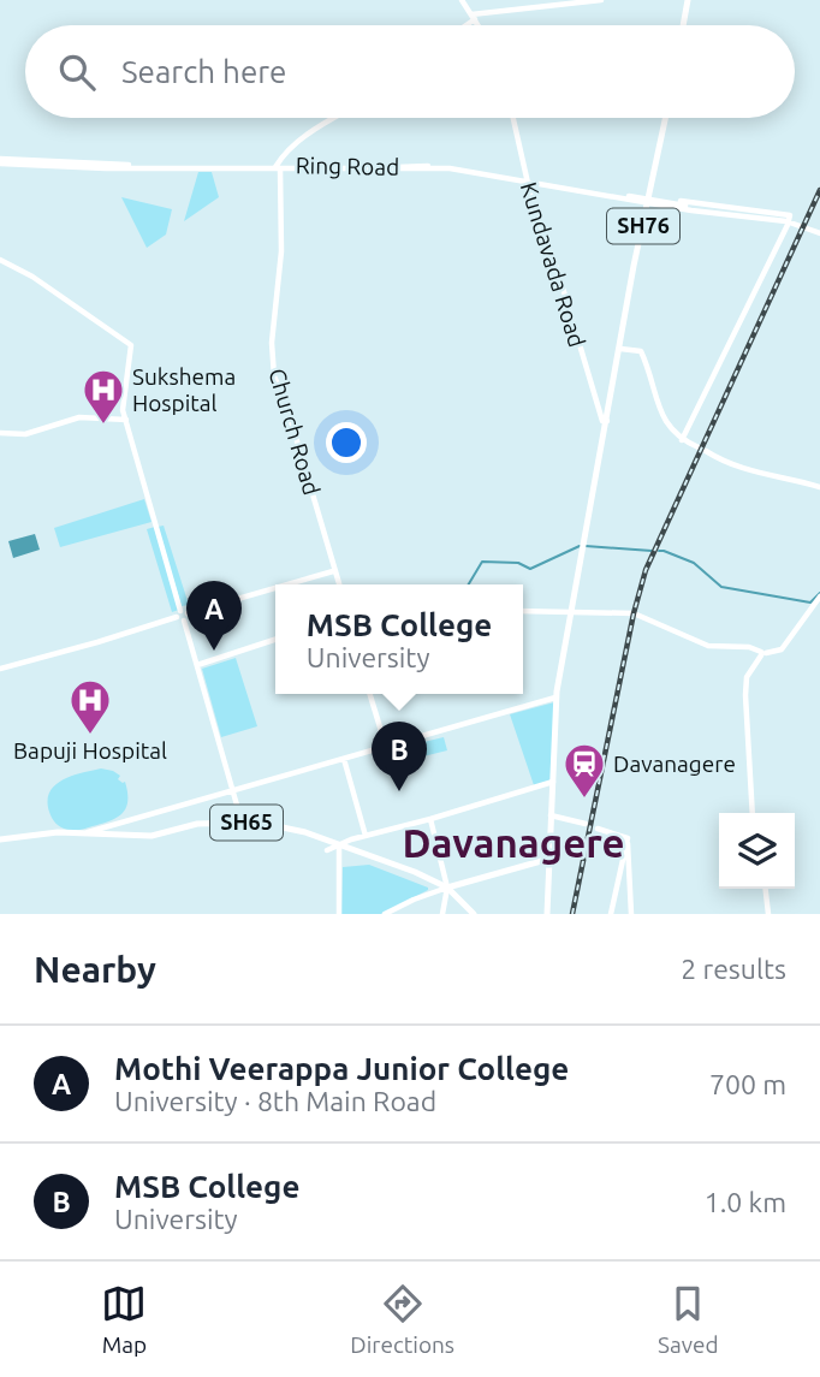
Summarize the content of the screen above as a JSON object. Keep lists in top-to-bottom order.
{
  "streets": {
    "main road": ["SH76", "SH65"],
    "street": ["Ring Road", "Kundavada Road", "Church Road"]
  },
  "crossings": [
    ["Ring Road", "SH76"],
    ["Ring Road", "Kundavada Road"],
    ["Ring Road", "Church Road"],
    ["SH76", "Kundavada Road"]
  ],
  "districts": ["Davanagere"],
  "places": {
    "hospital": ["Sukshema Hospital", "Bapuji Hospital"],
    "station": ["Davanagere"]
  },
  "page": {
    "search": "Search here",
    "pins": ["A", "B"],
    "popup": ["MSB College", "University"],
    "heading": ["Nearby", "2 results"],
    "list": [
      {
        "mark": "A",
        "name": "Mothi Veerappa Junior College",
        "note": "University · 8th Main Road",
        "value": "700 m"
      },
      {
        "mark": "B",
        "name": "MSB College",
        "note": "University",
        "value": "1.0 km"
      }
    ],
    "nav": ["Map", "Directions", "Saved"]
  }
}
